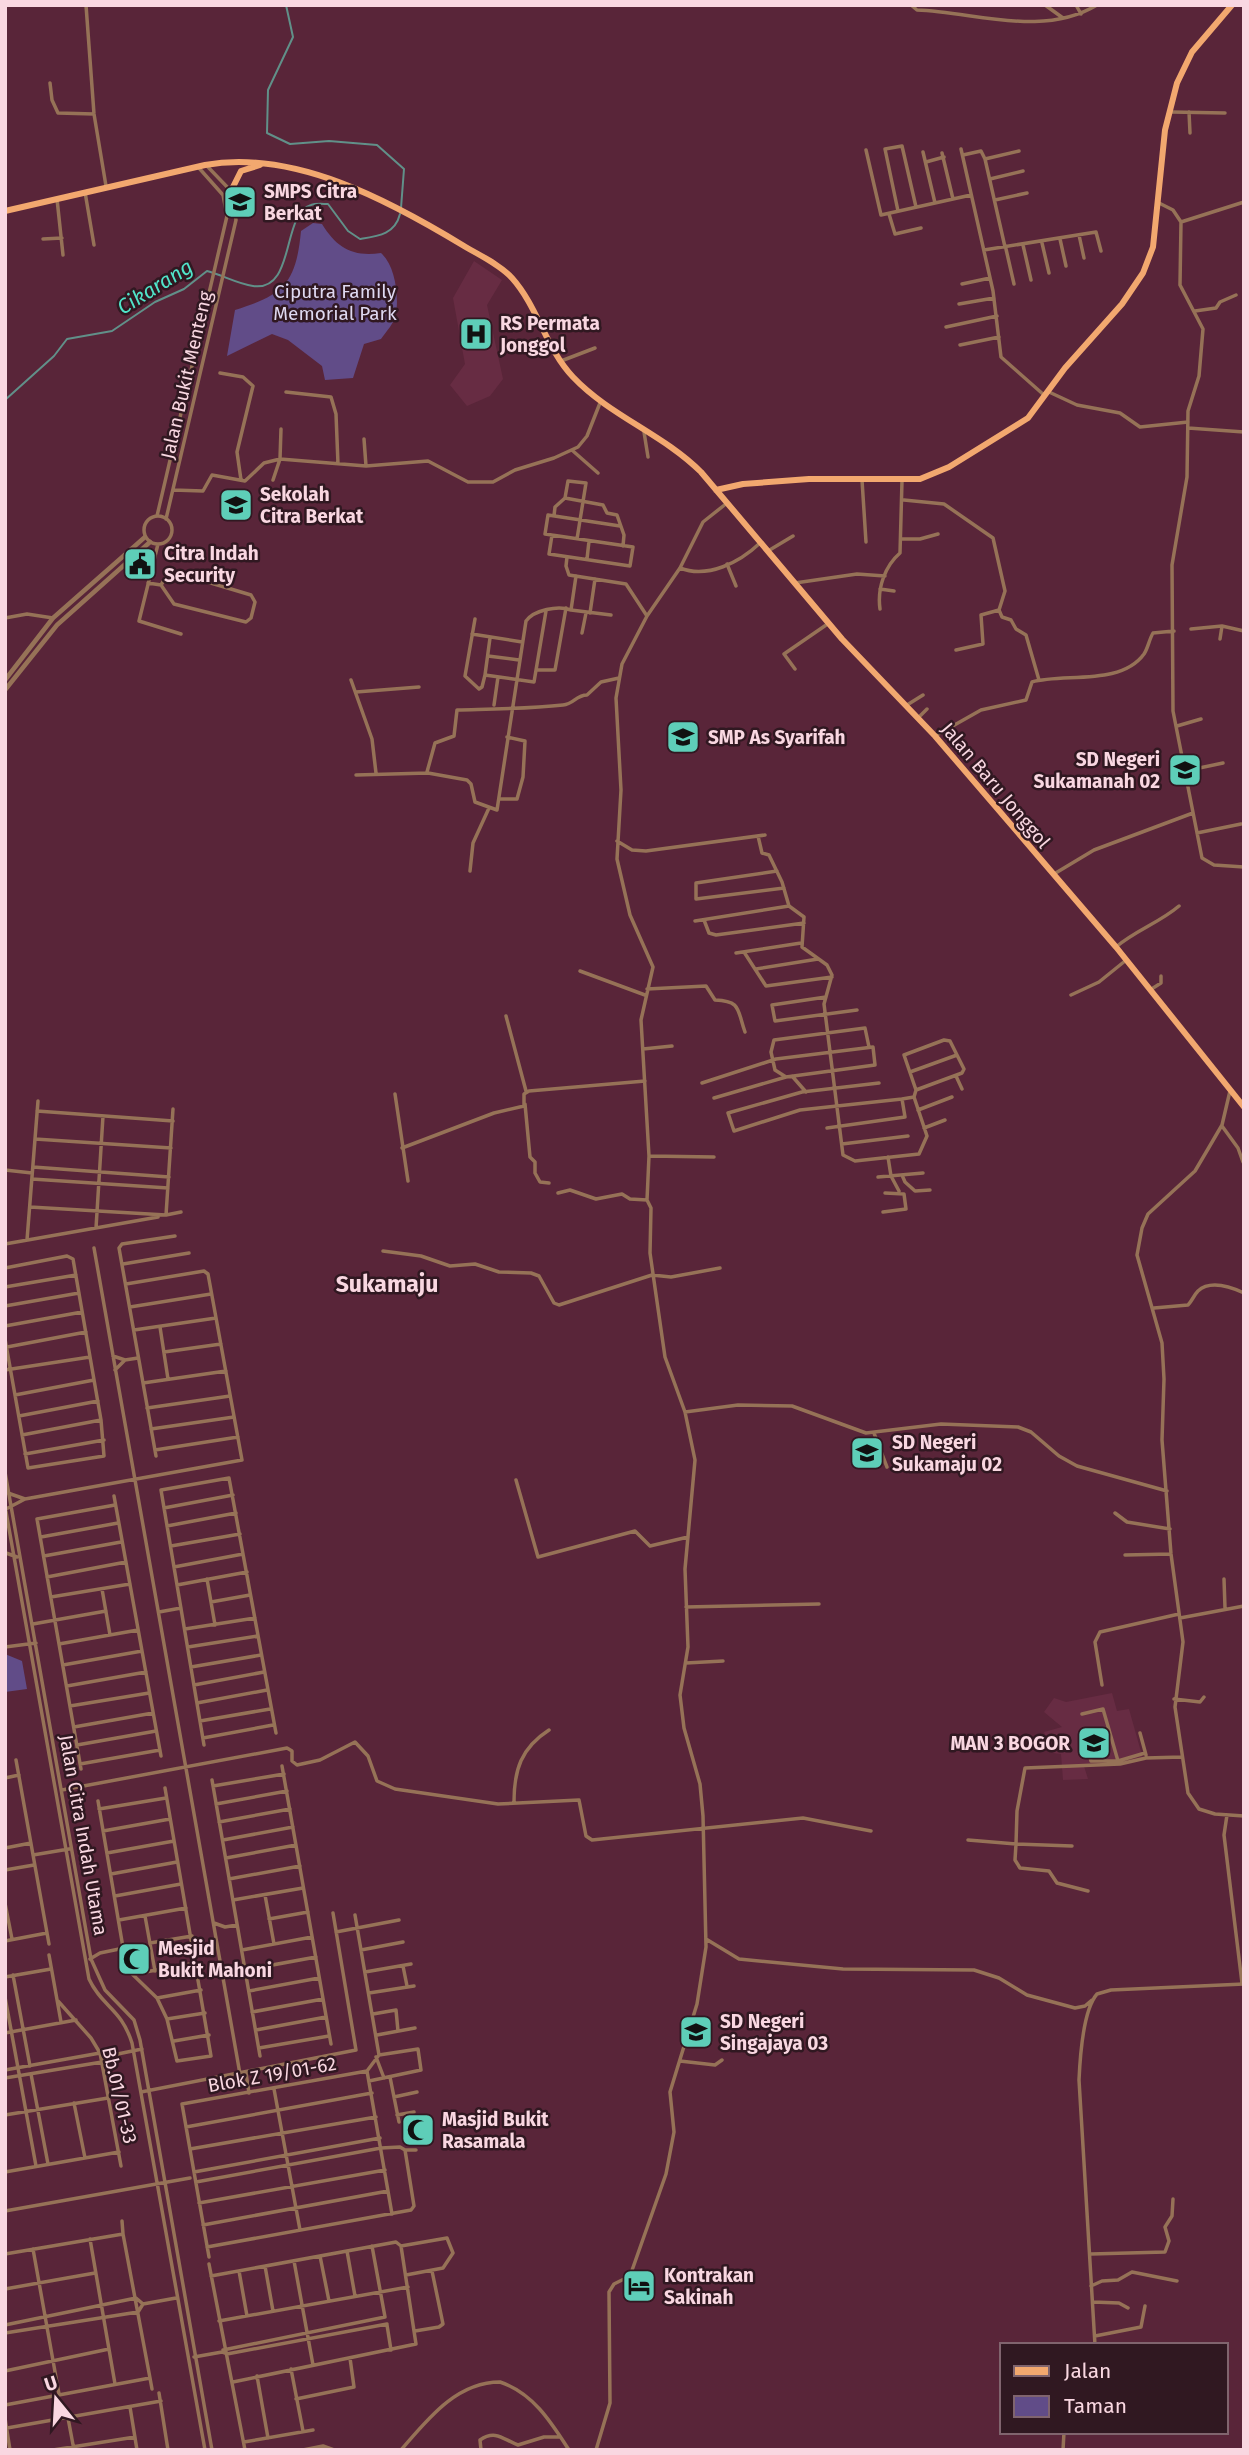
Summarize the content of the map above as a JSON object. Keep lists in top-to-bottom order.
{
  "streets": {
    "main road": ["Jalan Baru Jonggol"],
    "street": [
      "Jalan Bukit Menteng",
      "Jalan Citra Indah Utama",
      "Blok Z 19/01-62",
      "Bb.01/01-33"
    ]
  },
  "districts": ["Sukamaju"],
  "water": ["Cikarang"],
  "parks": ["Ciputra Family Memorial Park"],
  "places": {
    "school or university": [
      "SMPS Citra Berkat",
      "Sekolah Citra Berkat",
      "SMP As Syarifah",
      "SD Negeri Sukamanah 02",
      "SD Negeri Sukamaju 02",
      "MAN 3 BOGOR",
      "SD Negeri Singajaya 03"
    ],
    "hospital": ["RS Permata Jonggol"],
    "public building": ["Citra Indah Security"],
    "mosque": ["Mesjid Bukit Mahoni", "Masjid Bukit Rasamala"],
    "hotel": ["Kontrakan Sakinah"]
  },
  "legend": ["Jalan", "Taman"],
  "north": "top"
}
